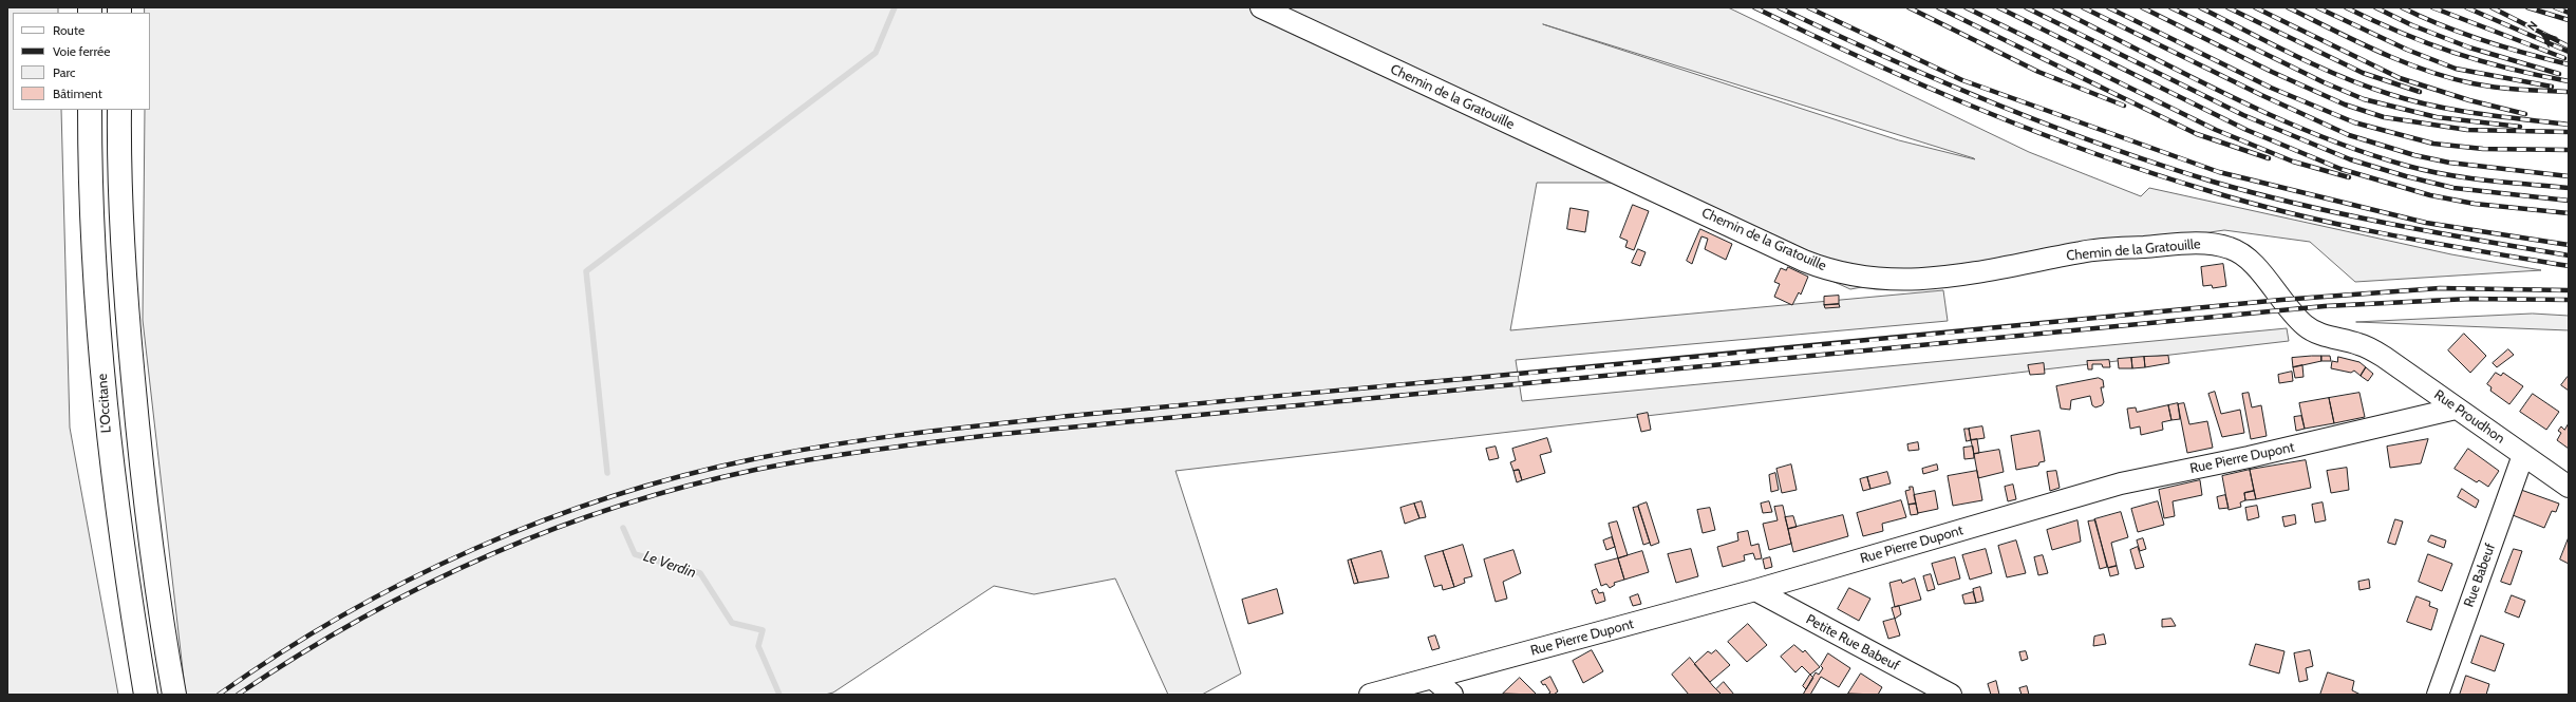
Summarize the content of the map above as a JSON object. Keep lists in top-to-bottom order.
{
  "streets": {
    "highway": ["L'Occitane"],
    "street": [
      "Chemin de la Gratouille",
      "Rue Proudhon",
      "Rue Pierre Dupont",
      "Rue Babeuf",
      "Petite Rue Babeuf"
    ]
  },
  "crossings": [
    ["Chemin de la Gratouille", "Rue Proudhon"],
    ["Rue Proudhon", "Rue Pierre Dupont"],
    ["Rue Proudhon", "Rue Babeuf"],
    ["Rue Pierre Dupont", "Petite Rue Babeuf"]
  ],
  "water": ["Le Verdin"],
  "legend": [
    "Route",
    "Voie ferrée",
    "Parc",
    "Bâtiment"
  ],
  "north": "top left"
}
